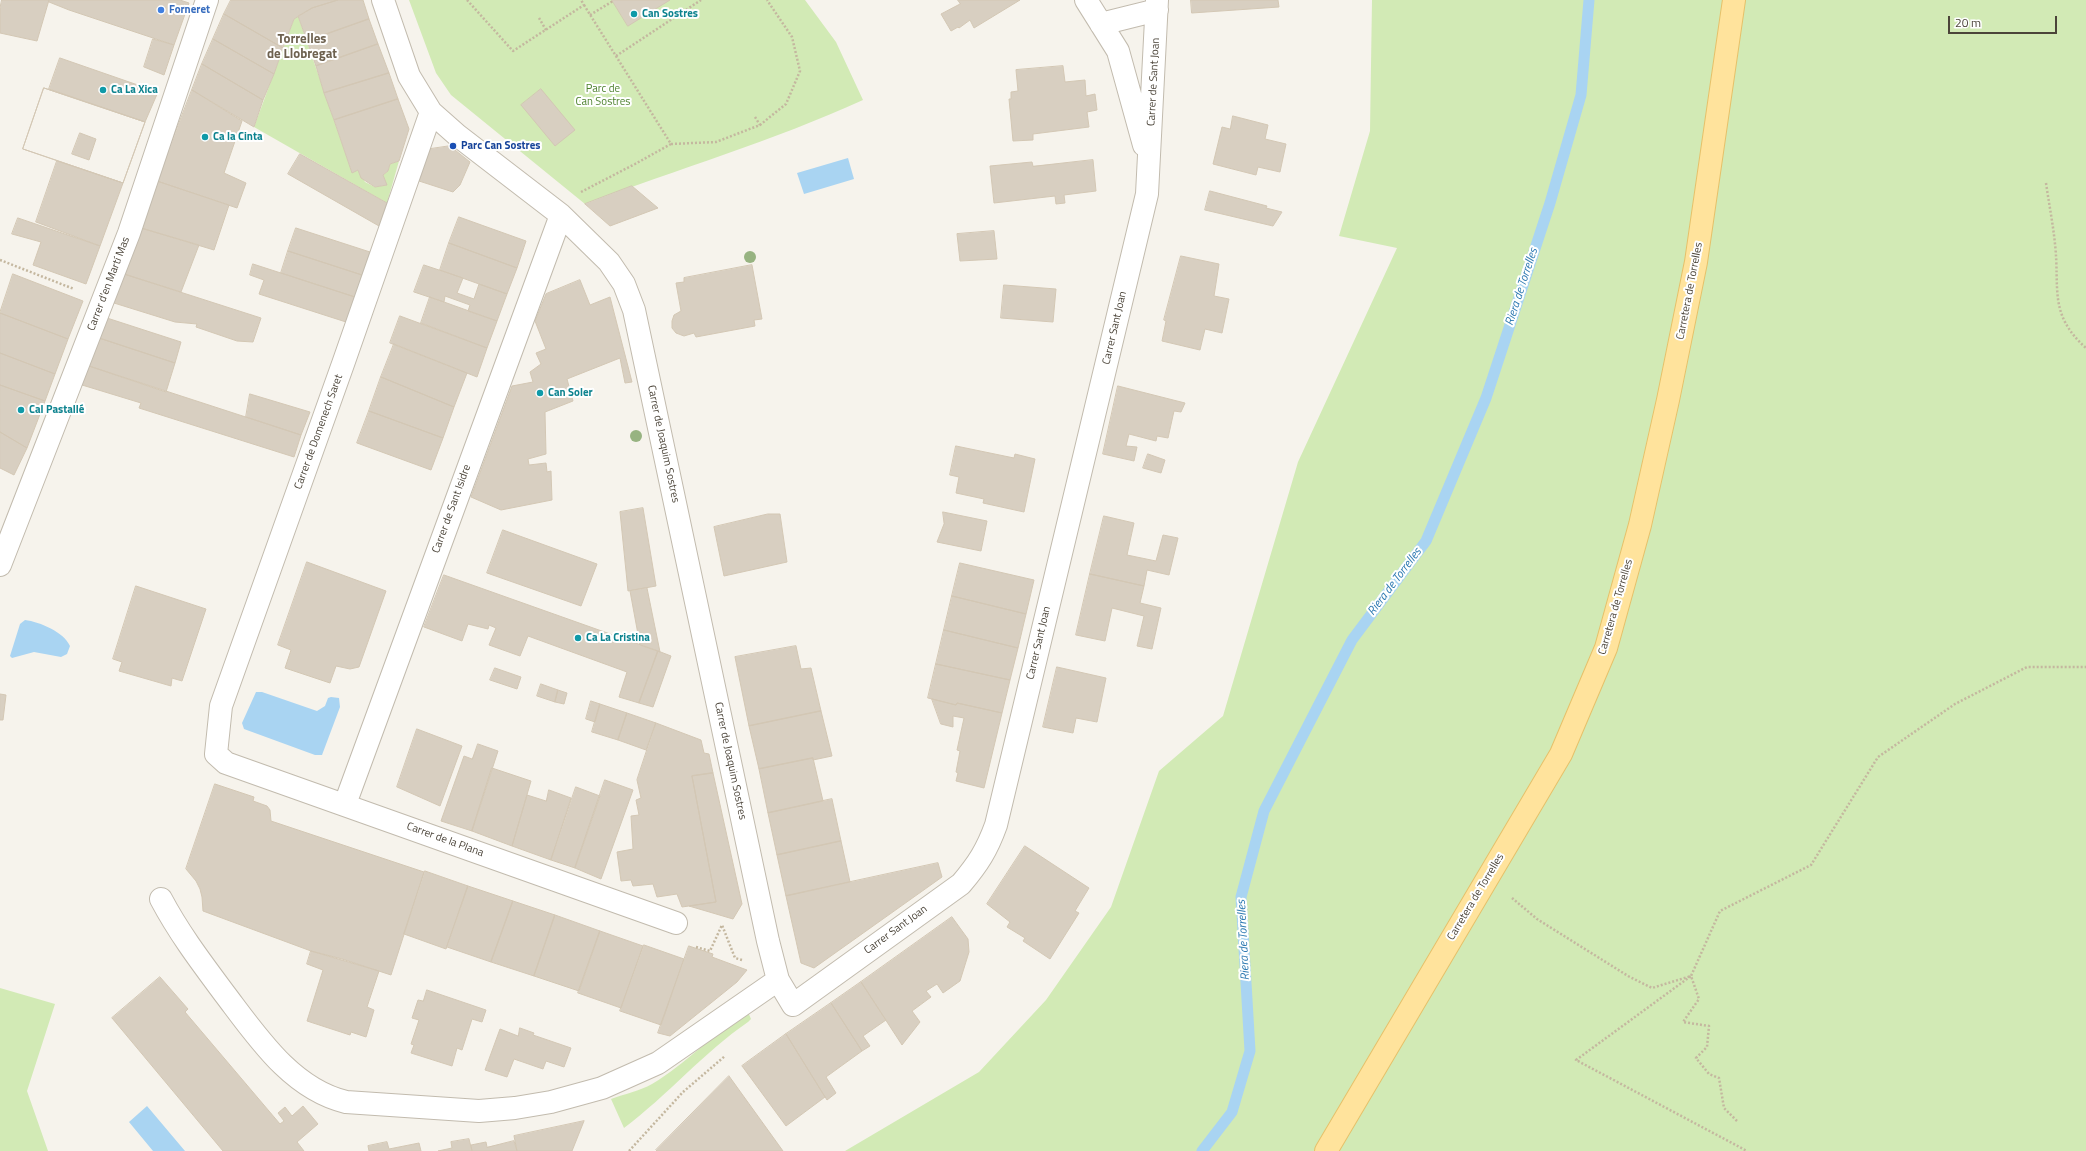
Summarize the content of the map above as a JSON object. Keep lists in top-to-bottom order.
{
  "streets": {
    "main road": ["Carretera de Torrelles"],
    "street": [
      "Carrer de Sant Joan",
      "Carrer d'en Martí Mas",
      "Carrer Sant Joan",
      "Carrer de Domenech Saret",
      "Carrer de Joaquim Sostres",
      "Carrer de Sant Isidre",
      "Carrer de la Plana"
    ]
  },
  "crossings": [
    ["Carrer de Sant Joan", "Carrer Sant Joan"],
    ["Carrer Sant Joan", "Carrer de Joaquim Sostres"],
    ["Carrer de Domenech Saret", "Carrer de Joaquim Sostres"],
    ["Carrer de Domenech Saret", "Carrer de la Plana"],
    ["Carrer de Joaquim Sostres", "Carrer de Sant Isidre"],
    ["Carrer de Sant Isidre", "Carrer de la Plana"]
  ],
  "districts": ["Torrelles de Llobregat"],
  "water": ["Riera de Torrelles"],
  "parks": ["Parc de Can Sostres"],
  "places": [
    "Forneret",
    "Can Sostres",
    "Ca La Xica",
    "Ca la Cinta",
    "Parc Can Sostres",
    "Can Soler",
    "Cal Pastallé",
    "Ca La Cristina"
  ],
  "scale_bar": "20 m"
}
